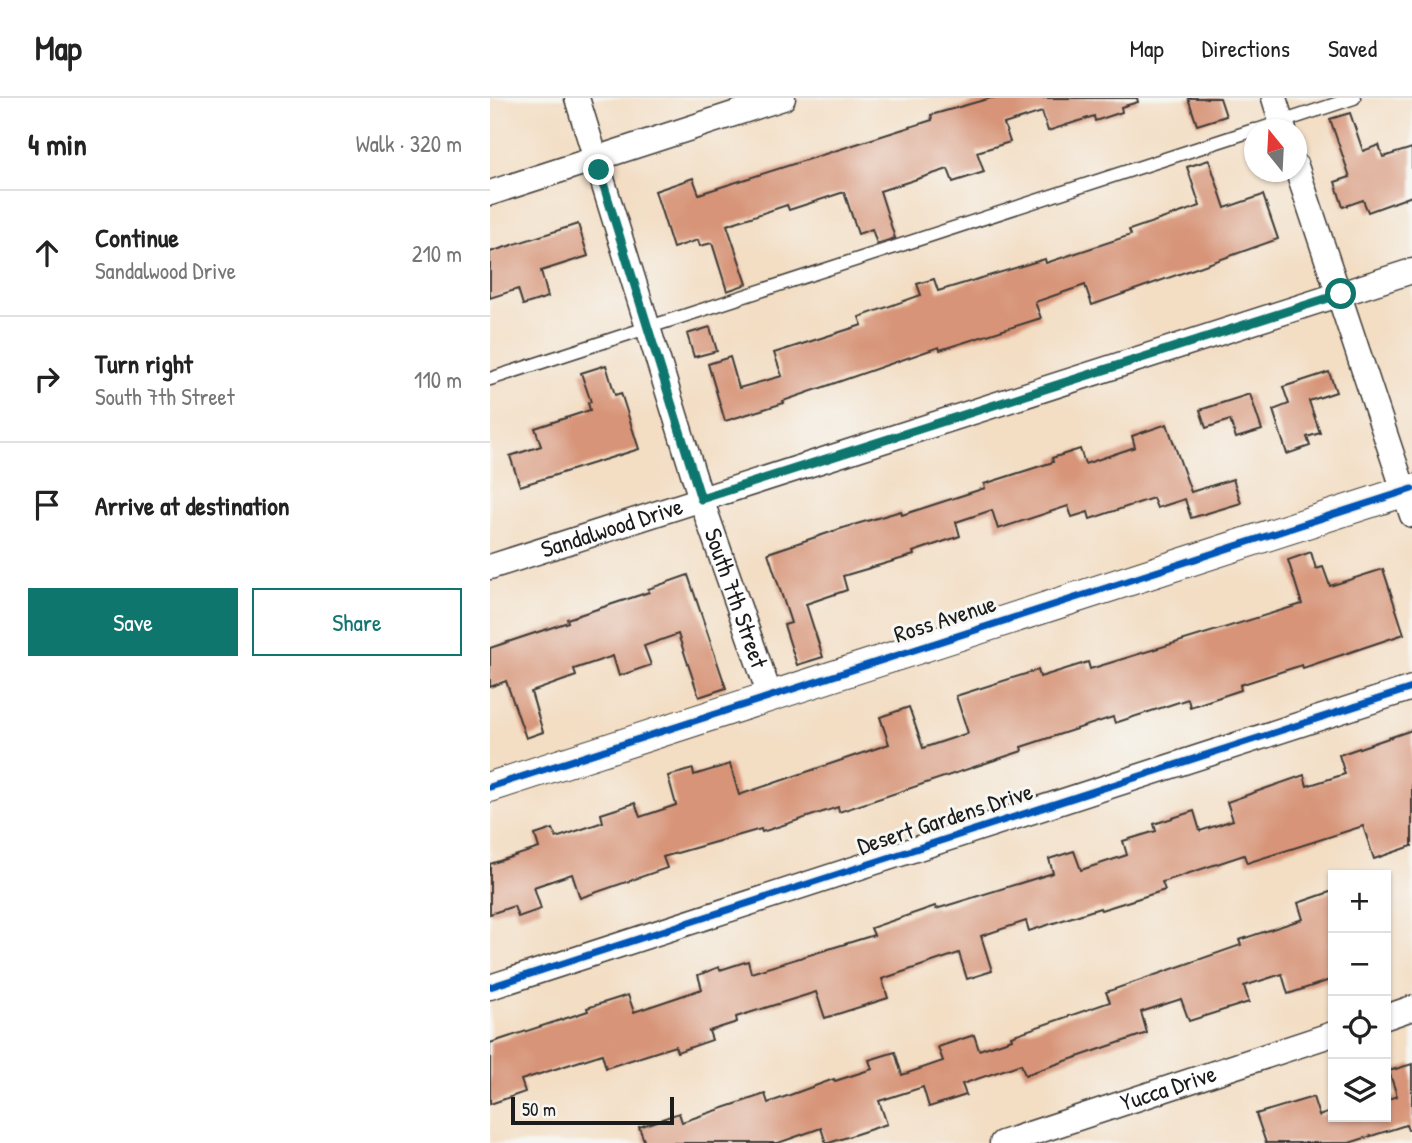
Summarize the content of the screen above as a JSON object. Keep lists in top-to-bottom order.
{
  "streets": {
    "street": [
      "Sandalwood Drive",
      "South 7th Street",
      "Ross Avenue",
      "Desert Gardens Drive",
      "Yucca Drive"
    ]
  },
  "crossings": [
    ["Sandalwood Drive", "South 7th Street"],
    ["South 7th Street", "Ross Avenue"]
  ],
  "scale_bar": "50 m",
  "north": "top",
  "page": {
    "header": "Map",
    "nav": ["Map", "Directions", "Saved"],
    "heading": ["4 min", "Walk · 320 m"],
    "list": [
      ["Continue", "Sandalwood Drive", "210 m"],
      ["Turn right", "South 7th Street", "110 m"],
      "Arrive at destination"
    ],
    "buttons": ["Save", "Share"],
    "map_buttons": ["+", "−"],
    "scale": "50 m"
  }
}
